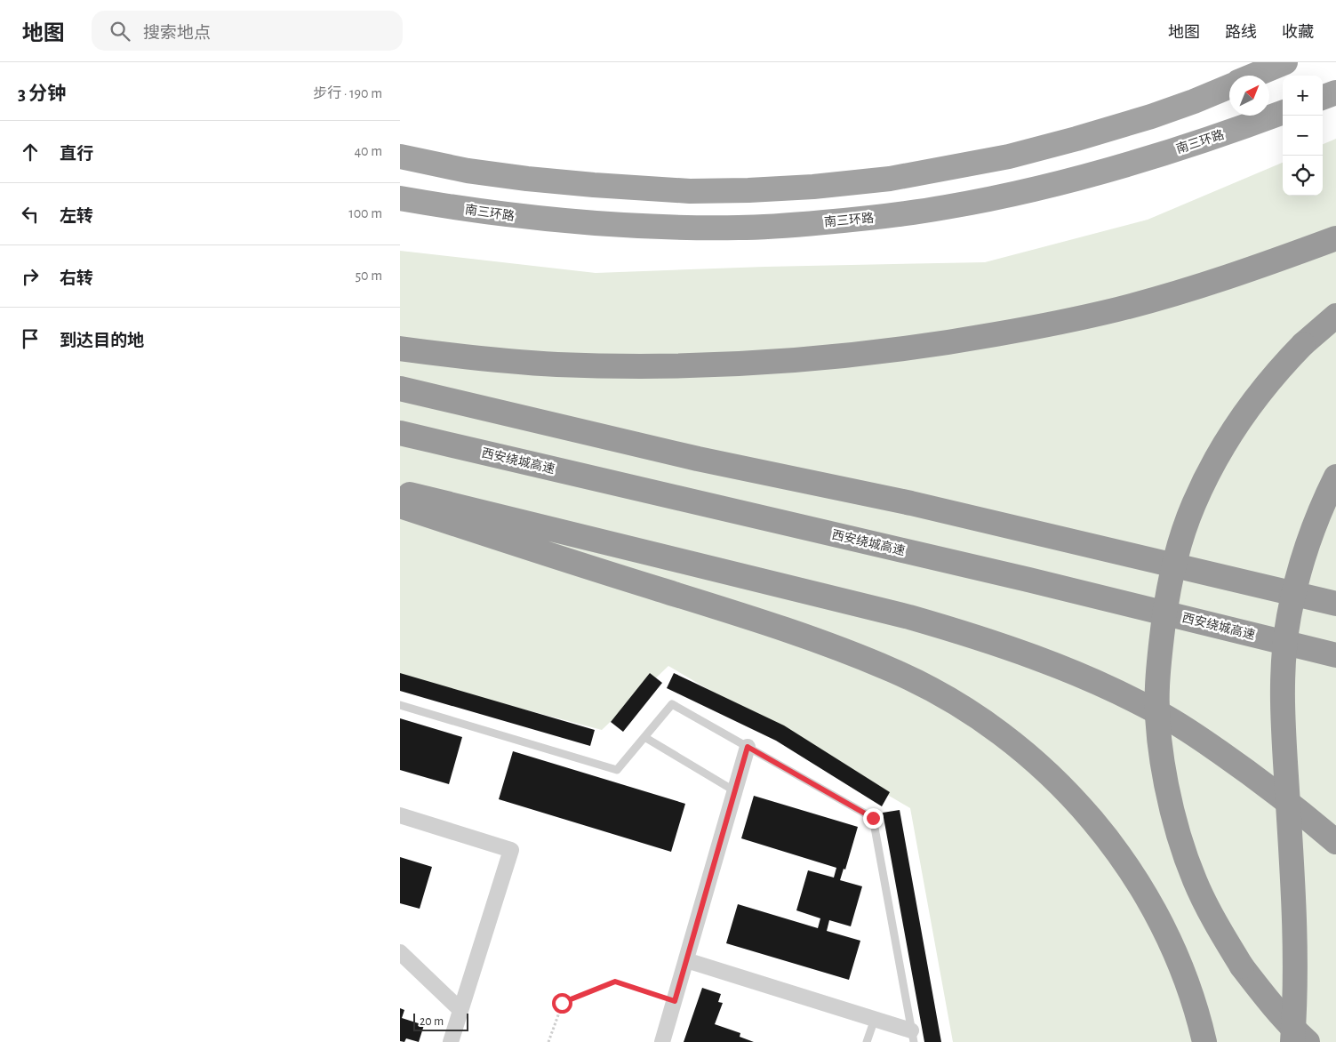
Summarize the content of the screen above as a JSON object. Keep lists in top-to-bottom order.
{
  "streets": {
    "highway": ["南三环路", "西安绕城高速"]
  },
  "scale_bar": "20 m",
  "north": "top right",
  "page": {
    "header": "地图",
    "search": "搜索地点",
    "nav": ["地图", "路线", "收藏"],
    "heading": ["3 分钟", "步行 · 190 m"],
    "map_buttons": ["+", "−"],
    "list": [
      ["直行", "40 m"],
      ["左转", "100 m"],
      ["右转", "50 m"],
      "到达目的地"
    ],
    "scale": "20 m"
  }
}
